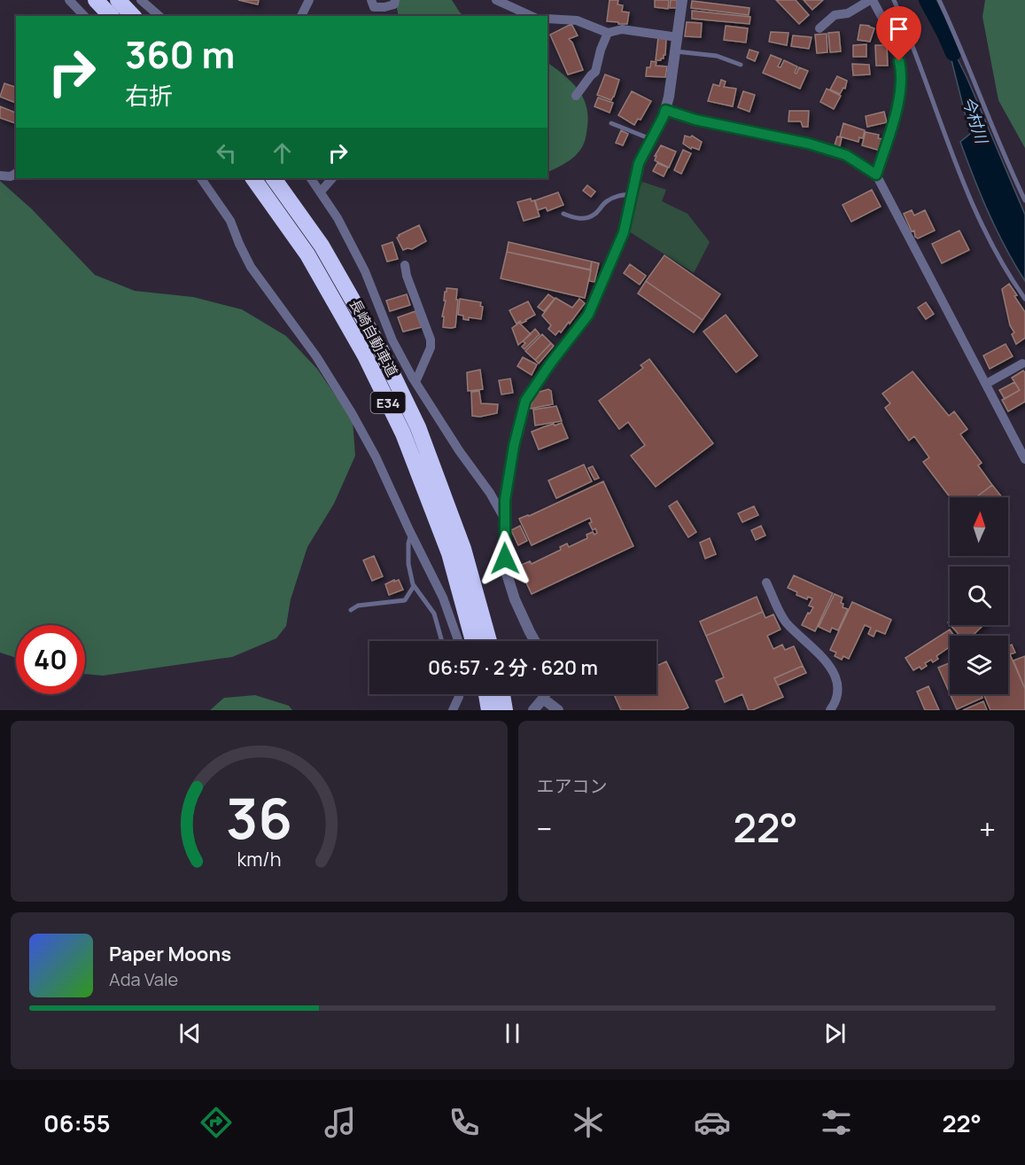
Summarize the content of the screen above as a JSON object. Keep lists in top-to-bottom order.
{
  "streets": {
    "highway": ["長崎自動車道", "E34"]
  },
  "water": ["今村川"],
  "north": "top",
  "page": {
    "turn": ["360 m", "右折"],
    "limit": "40",
    "trip": "06:57 · 2 分 · 620 m",
    "tile": "エアコン",
    "heat": ["−", "22°", "+"],
    "song": ["Paper Moons", "Ada Vale"],
    "tabs": ["06:55", "22°"],
    "gauge": ["36", "km/h"]
  }
}
